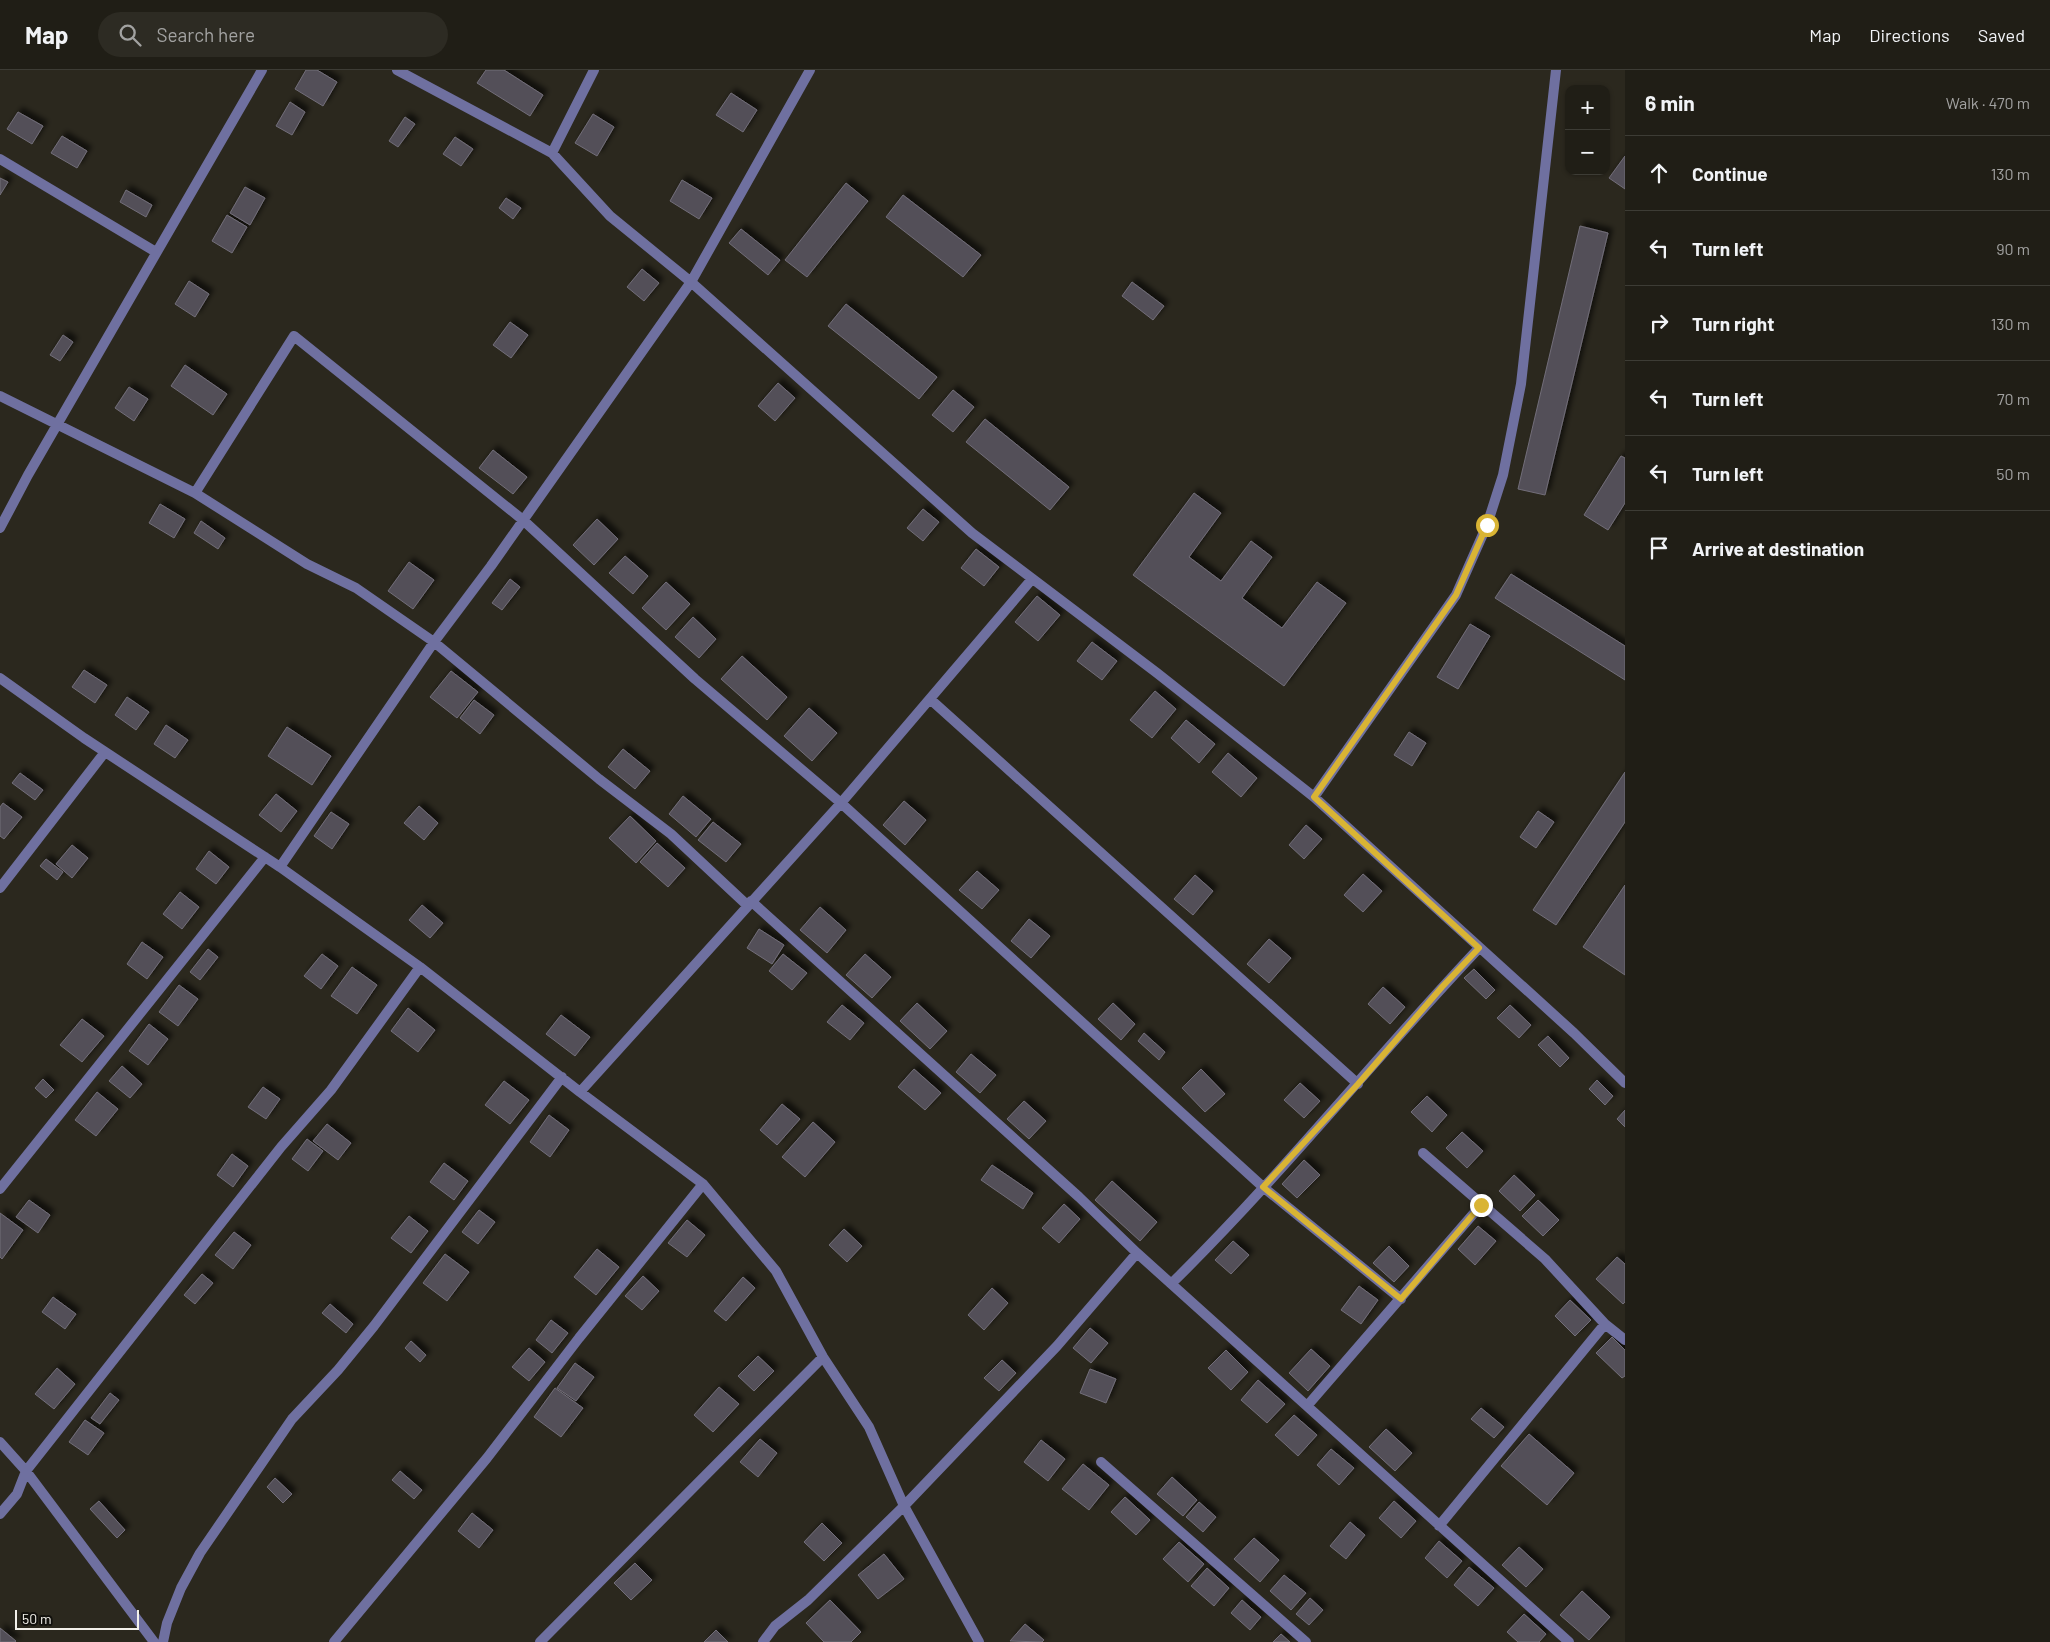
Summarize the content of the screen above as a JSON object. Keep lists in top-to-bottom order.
{
  "scale_bar": "50 m",
  "page": {
    "header": "Map",
    "search": "Search here",
    "nav": ["Map", "Directions", "Saved"],
    "heading": ["6 min", "Walk · 470 m"],
    "map_buttons": ["+", "−"],
    "list": [
      ["Continue", "130 m"],
      ["Turn left", "90 m"],
      ["Turn right", "130 m"],
      ["Turn left", "70 m"],
      ["Turn left", "50 m"],
      "Arrive at destination"
    ],
    "scale": "50 m"
  }
}
